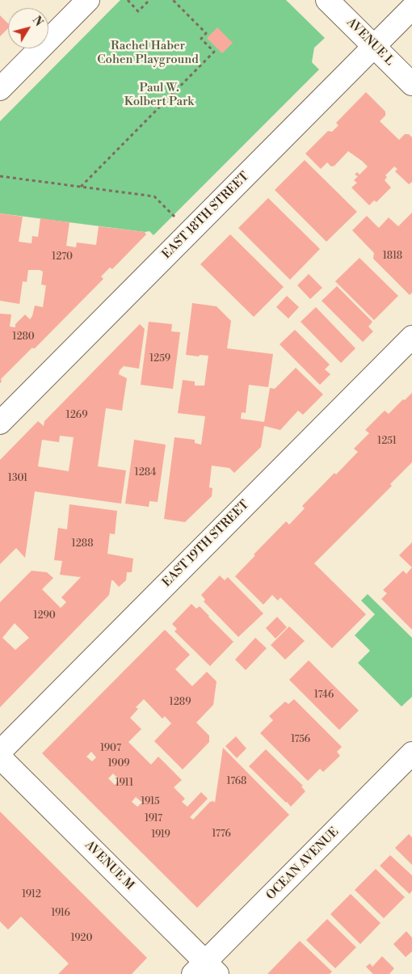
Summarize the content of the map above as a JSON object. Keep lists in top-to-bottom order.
{
  "streets": {
    "street": [
      "AVENUE L",
      "EAST 18TH STREET",
      "EAST 19TH STREET",
      "OCEAN AVENUE",
      "AVENUE M"
    ]
  },
  "crossings": [
    ["AVENUE L", "EAST 18TH STREET"],
    ["OCEAN AVENUE", "AVENUE M"]
  ],
  "parks": ["Rachel Haber Cohen Playground", "Paul W. Kolbert Park"],
  "house_numbers": [
    "1818",
    "1270",
    "1280",
    "1259",
    "1269",
    "1251",
    "1284",
    "1301",
    "1288",
    "1290",
    "1746",
    "1289",
    "1756",
    "1907",
    "1909",
    "1768",
    "1911",
    "1915",
    "1917",
    "1776",
    "1919",
    "1912",
    "1916",
    "1920"
  ],
  "north": "top right"
}
